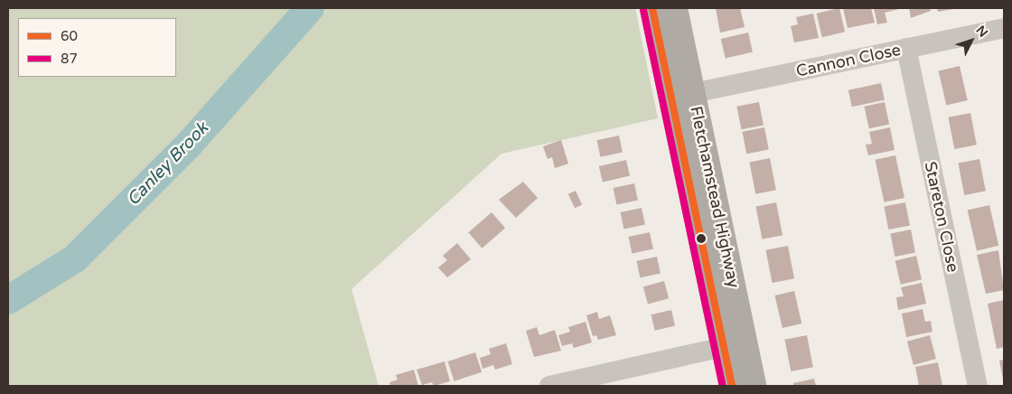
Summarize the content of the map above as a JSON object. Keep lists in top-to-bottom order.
{
  "streets": {
    "highway": ["Fletchamstead Highway"],
    "street": ["Cannon Close", "Stareton Close"]
  },
  "crossings": [
    ["Cannon Close", "Fletchamstead Highway"],
    ["Cannon Close", "Stareton Close"]
  ],
  "water": ["Canley Brook"],
  "lines": ["transit line 60", "transit line 87"],
  "legend": ["60", "87"],
  "north": "top right"
}
